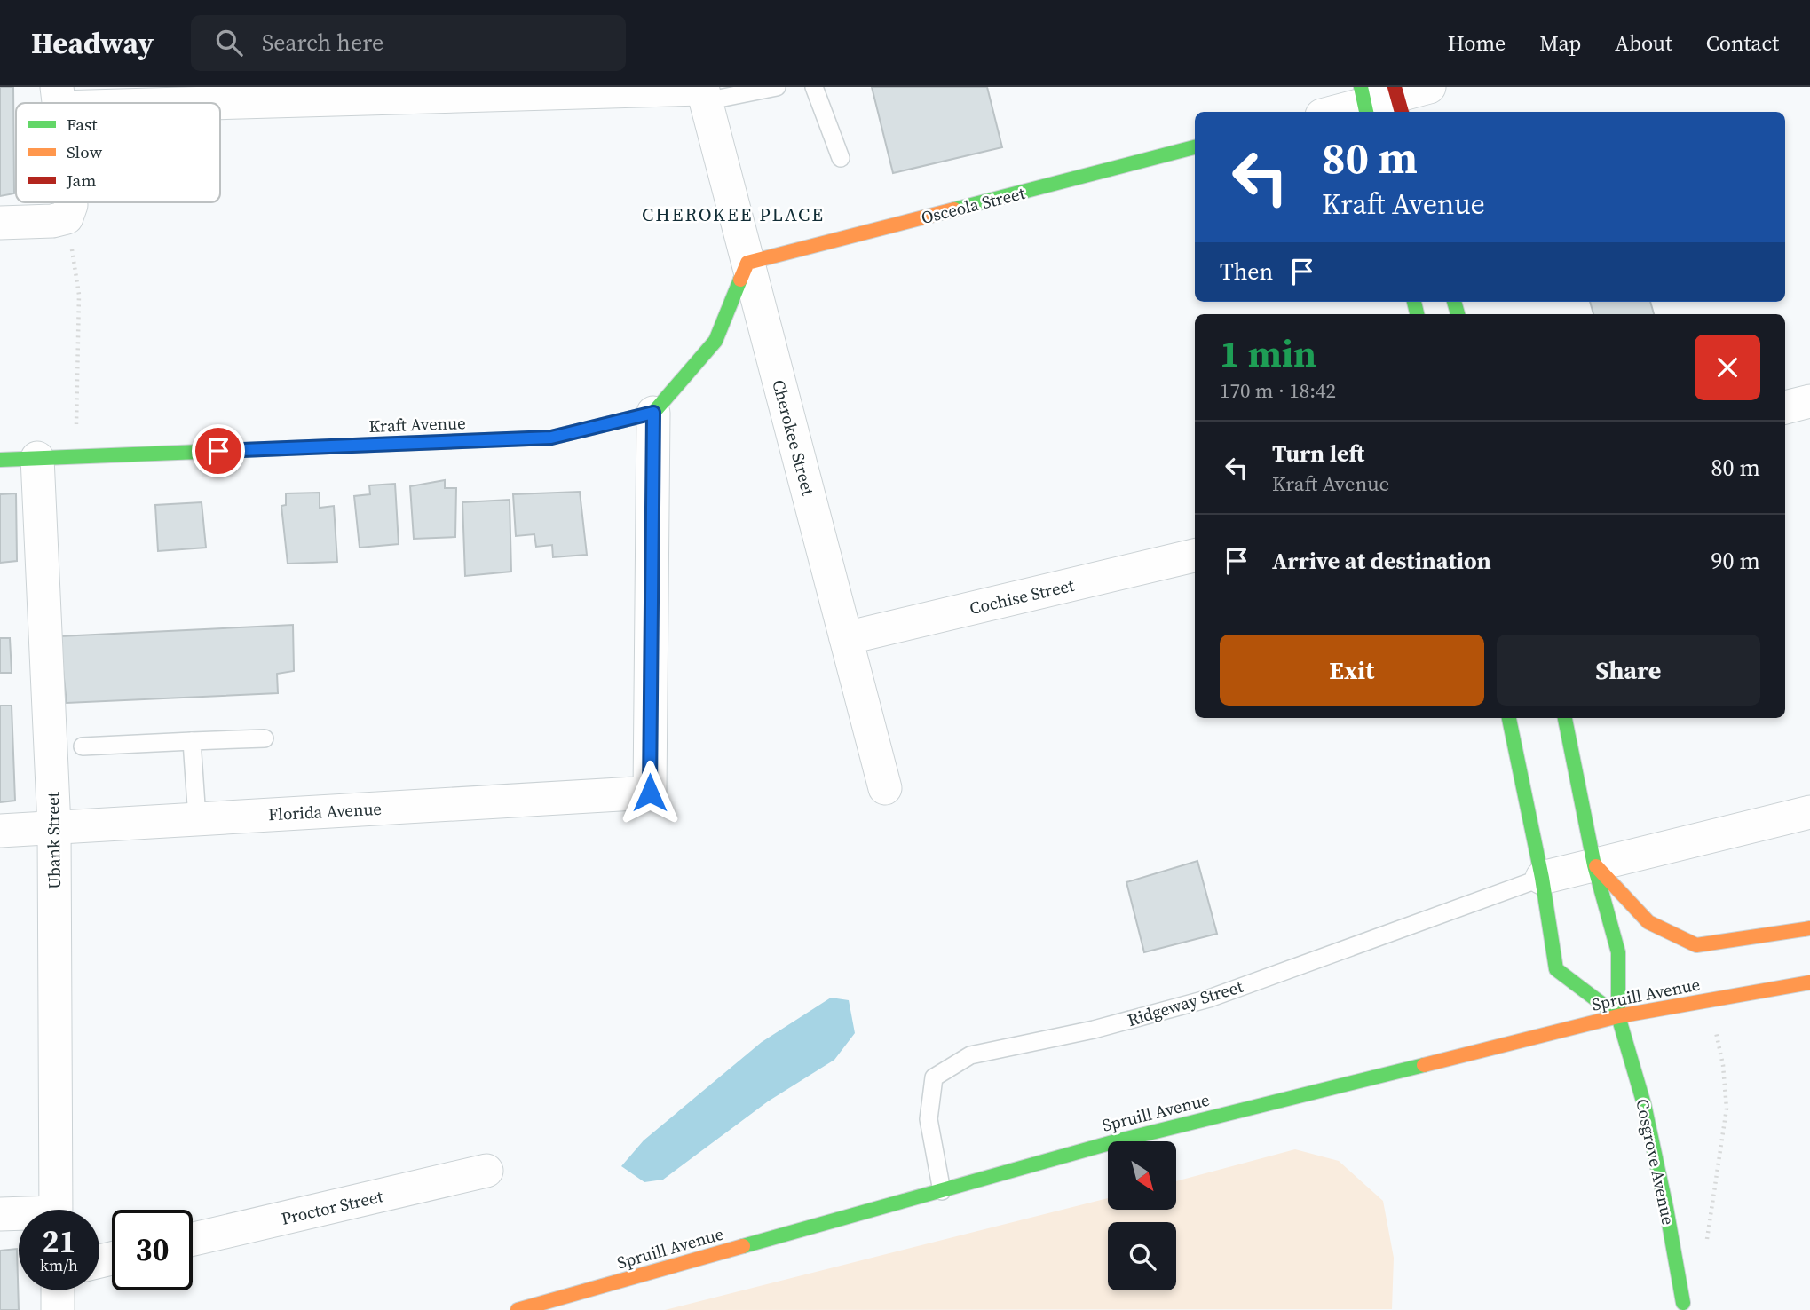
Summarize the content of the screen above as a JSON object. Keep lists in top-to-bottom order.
{
  "streets": {
    "street": [
      "Osceola Street",
      "Kraft Avenue",
      "Cherokee Street",
      "Cochise Street",
      "Florida Avenue",
      "Ubank Street",
      "Spruill Avenue",
      "Cosgrove Avenue",
      "Proctor Street"
    ],
    "lane": ["Ridgeway Street"]
  },
  "crossings": [
    ["Osceola Street", "Cherokee Street"],
    ["Kraft Avenue", "Florida Avenue"],
    ["Kraft Avenue", "Ubank Street"],
    ["Cherokee Street", "Cochise Street"],
    ["Florida Avenue", "Ubank Street"],
    ["Spruill Avenue", "Ridgeway Street"],
    ["Spruill Avenue", "Cosgrove Avenue"]
  ],
  "districts": ["CHEROKEE PLACE"],
  "legend": ["Fast", "Slow", "Jam"],
  "north": "bottom right",
  "page": {
    "header": "Headway",
    "search": "Search here",
    "nav": [
      "Home",
      "Map",
      "About",
      "Contact"
    ],
    "turn": ["80 m", "Kraft Avenue"],
    "then": "Then",
    "heading": ["1 min", "170 m · 18:42"],
    "list": [
      {
        "name": "Turn left",
        "note": "Kraft Avenue",
        "value": "80 m"
      },
      {
        "name": "Arrive at destination",
        "value": "90 m"
      }
    ],
    "buttons": ["Exit", "Share"],
    "speed": "21 km/h",
    "limit": "30"
  }
}
